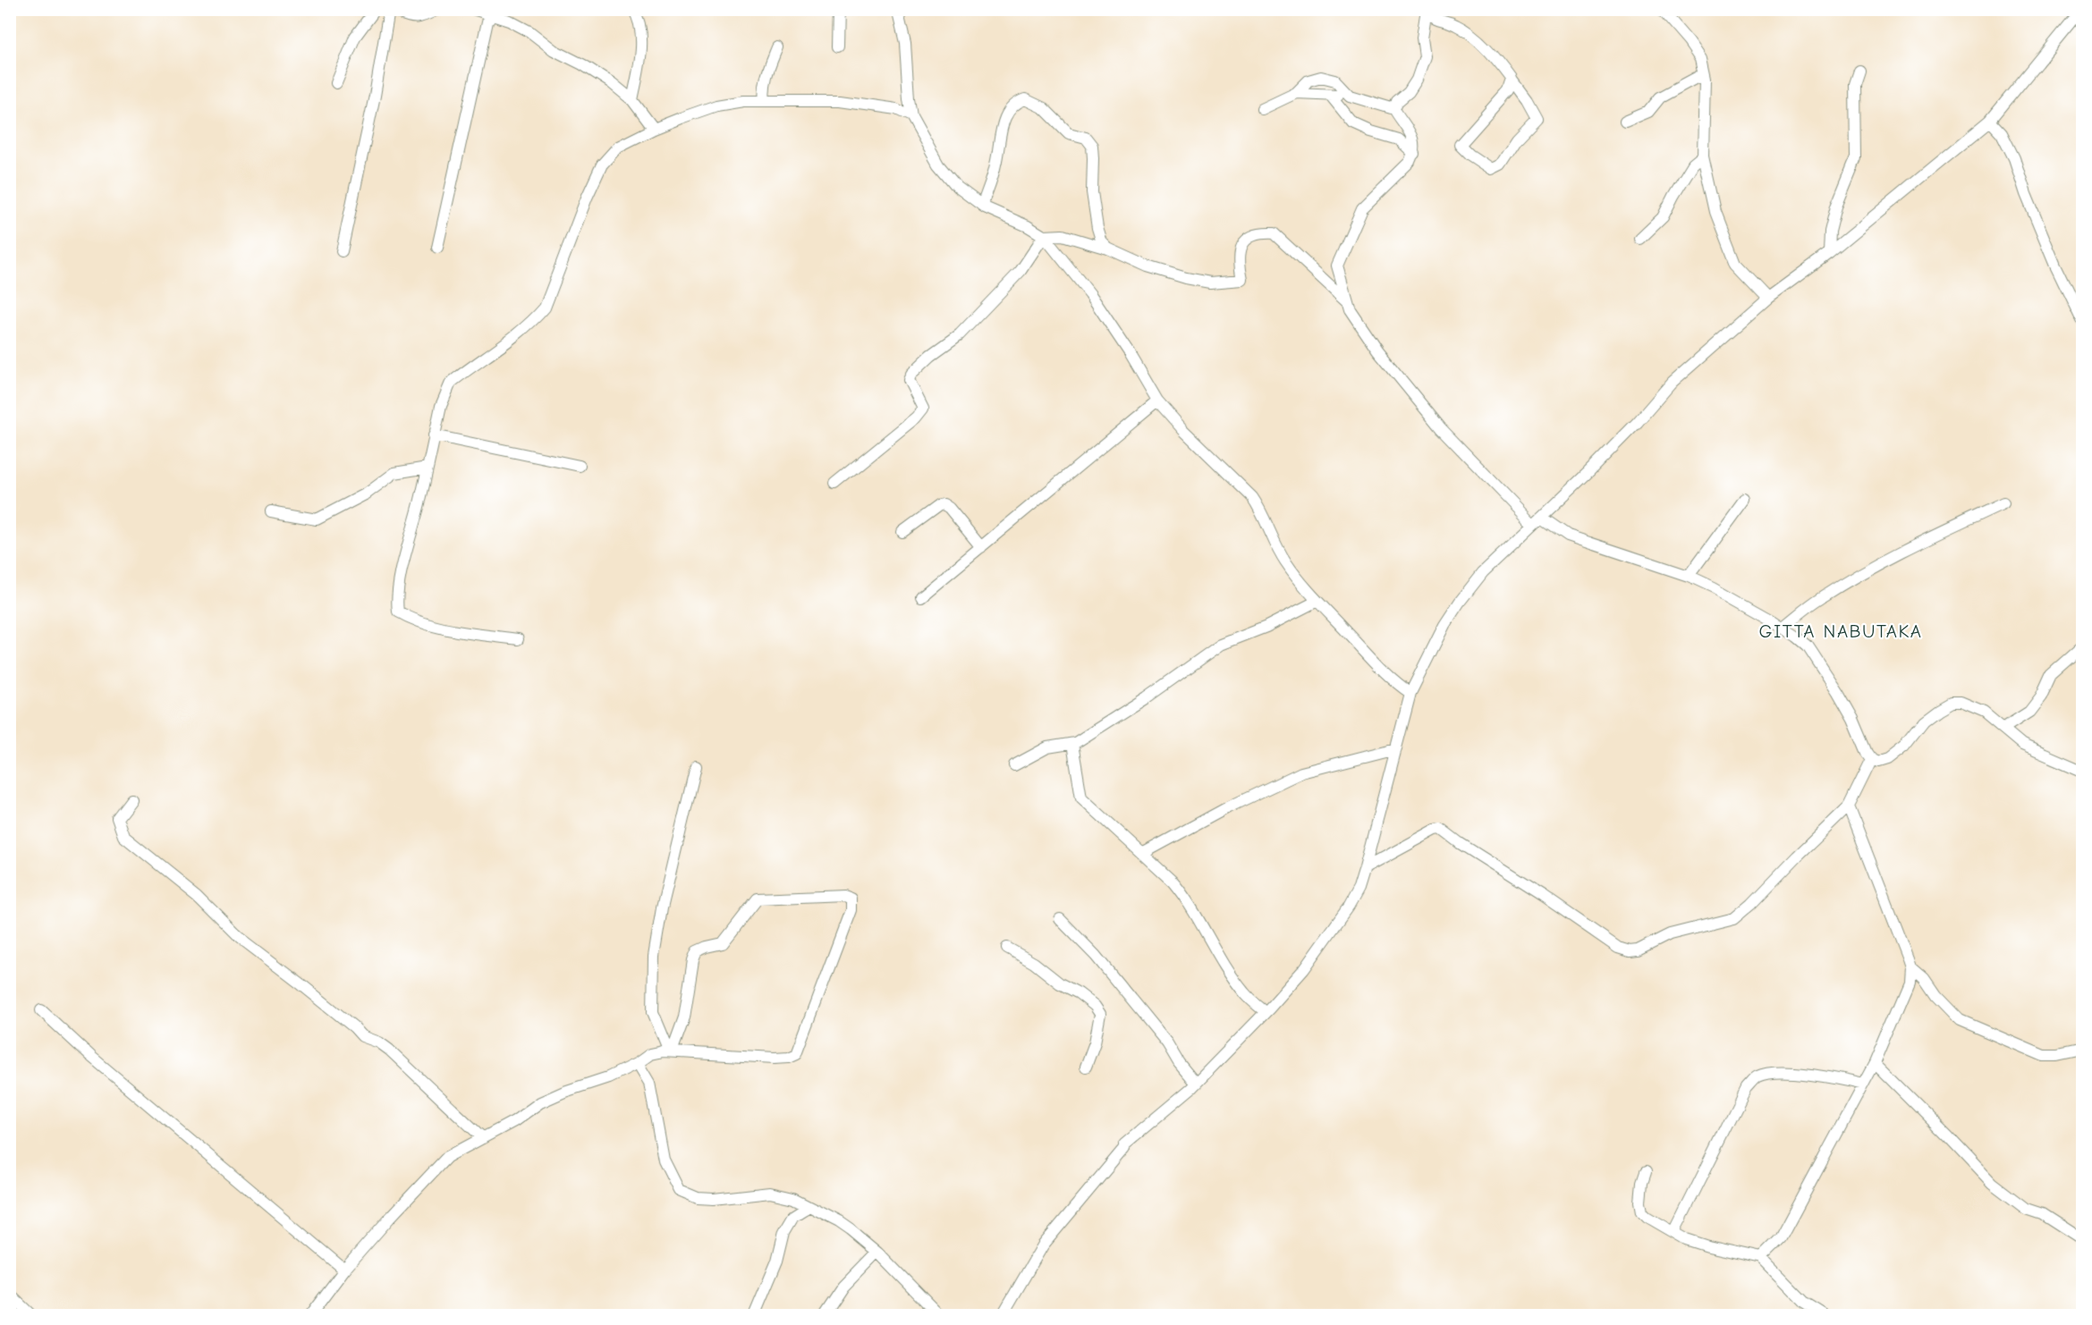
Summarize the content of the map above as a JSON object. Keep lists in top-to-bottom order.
{
  "districts": ["GITTA NABUTAKA"]
}
